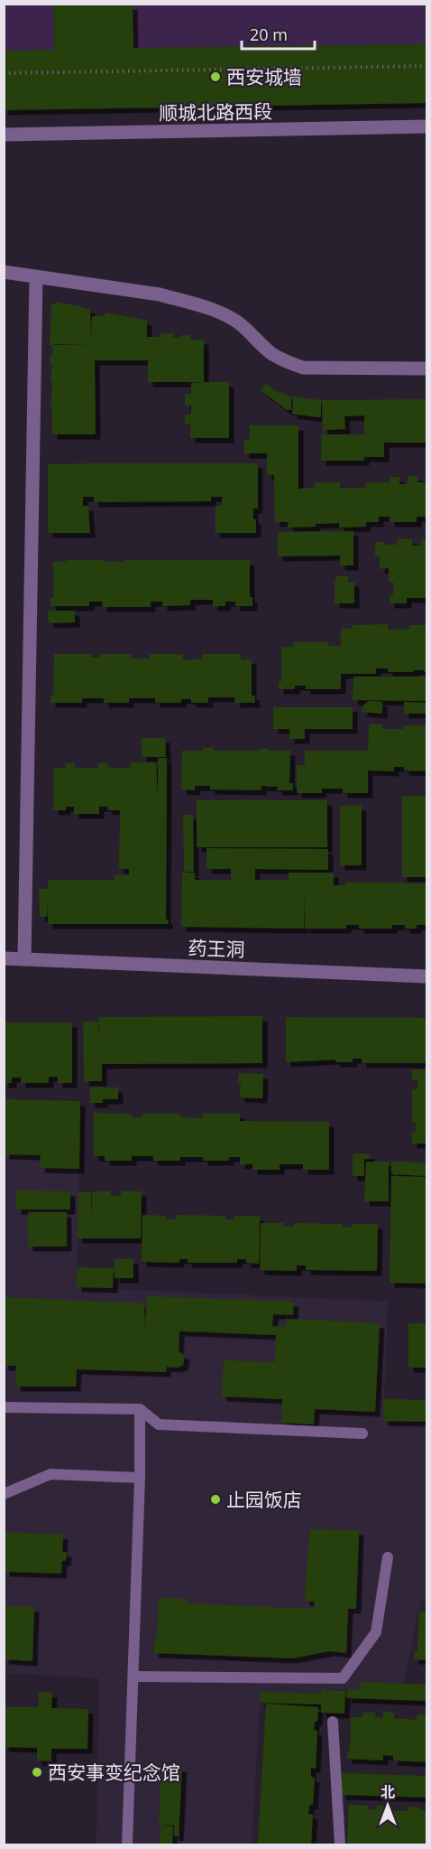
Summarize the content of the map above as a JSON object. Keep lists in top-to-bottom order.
{
  "streets": {
    "street": ["顺城北路西段", "药王洞"]
  },
  "places": ["西安城墙", "止园饭店", "西安事变纪念馆"],
  "scale_bar": "20 m",
  "north": "top"
}
